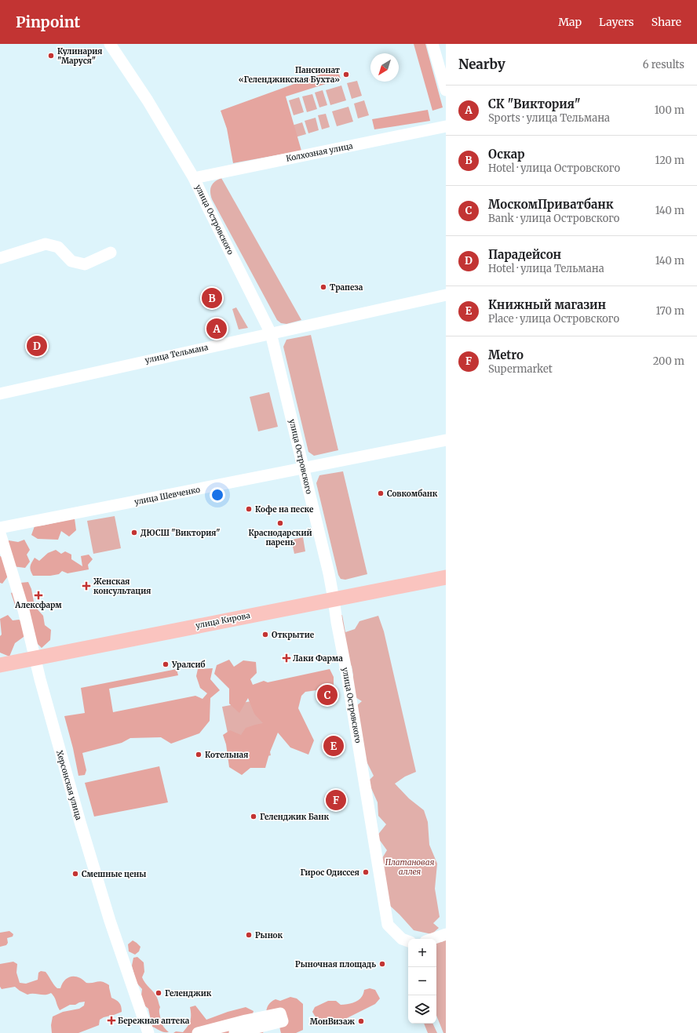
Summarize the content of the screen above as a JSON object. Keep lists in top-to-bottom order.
{
  "streets": {
    "main road": ["улица Кирова"],
    "street": [
      "Колхозная улица",
      "улица Островского",
      "улица Тельмана",
      "улица Шевченко",
      "Херсонская улица"
    ]
  },
  "crossings": [
    ["Колхозная улица", "улица Островского"],
    ["улица Островского", "улица Тельмана"],
    ["улица Островского", "улица Шевченко"],
    ["улица Островского", "улица Кирова"],
    ["улица Кирова", "Херсонская улица"]
  ],
  "parks": ["Платановая аллея"],
  "places": {
    "other": [
      "Кулинария \"Маруся\"",
      "Пансионат «Геленджикская Бухта»",
      "Трапеза",
      "Совкомбанк",
      "Кофе на песке",
      "Краснодарский парень",
      "ДЮСШ \"Виктория\"",
      "Открытие",
      "Уралсиб",
      "Котельная",
      "Геленджик Банк",
      "Гирос Одиссея",
      "Смешные цены",
      "Рынок",
      "Рыночная площадь",
      "Геленджик",
      "МонВизаж"
    ],
    "health": [
      "Женская консультация",
      "Алексфарм",
      "Лаки Фарма",
      "Бережная аптека"
    ]
  },
  "north": "bottom left",
  "page": {
    "header": "Pinpoint",
    "nav": ["Map", "Layers", "Share"],
    "heading": ["Nearby", "6 results"],
    "list": [
      {
        "mark": "A",
        "name": "СК \"Виктория\"",
        "note": "Sports · улица Тельмана",
        "value": "100 m"
      },
      {
        "mark": "B",
        "name": "Оскар",
        "note": "Hotel · улица Островского",
        "value": "120 m"
      },
      {
        "mark": "C",
        "name": "МоскомПриватбанк",
        "note": "Bank · улица Островского",
        "value": "140 m"
      },
      {
        "mark": "D",
        "name": "Парадейсон",
        "note": "Hotel · улица Тельмана",
        "value": "140 m"
      },
      {
        "mark": "E",
        "name": "Книжный магазин",
        "note": "Place · улица Островского",
        "value": "170 m"
      },
      {
        "mark": "F",
        "name": "Metro",
        "note": "Supermarket",
        "value": "200 m"
      }
    ],
    "pins": [
      "B",
      "A",
      "D",
      "C",
      "E",
      "F"
    ],
    "map_buttons": ["+", "−"]
  }
}
